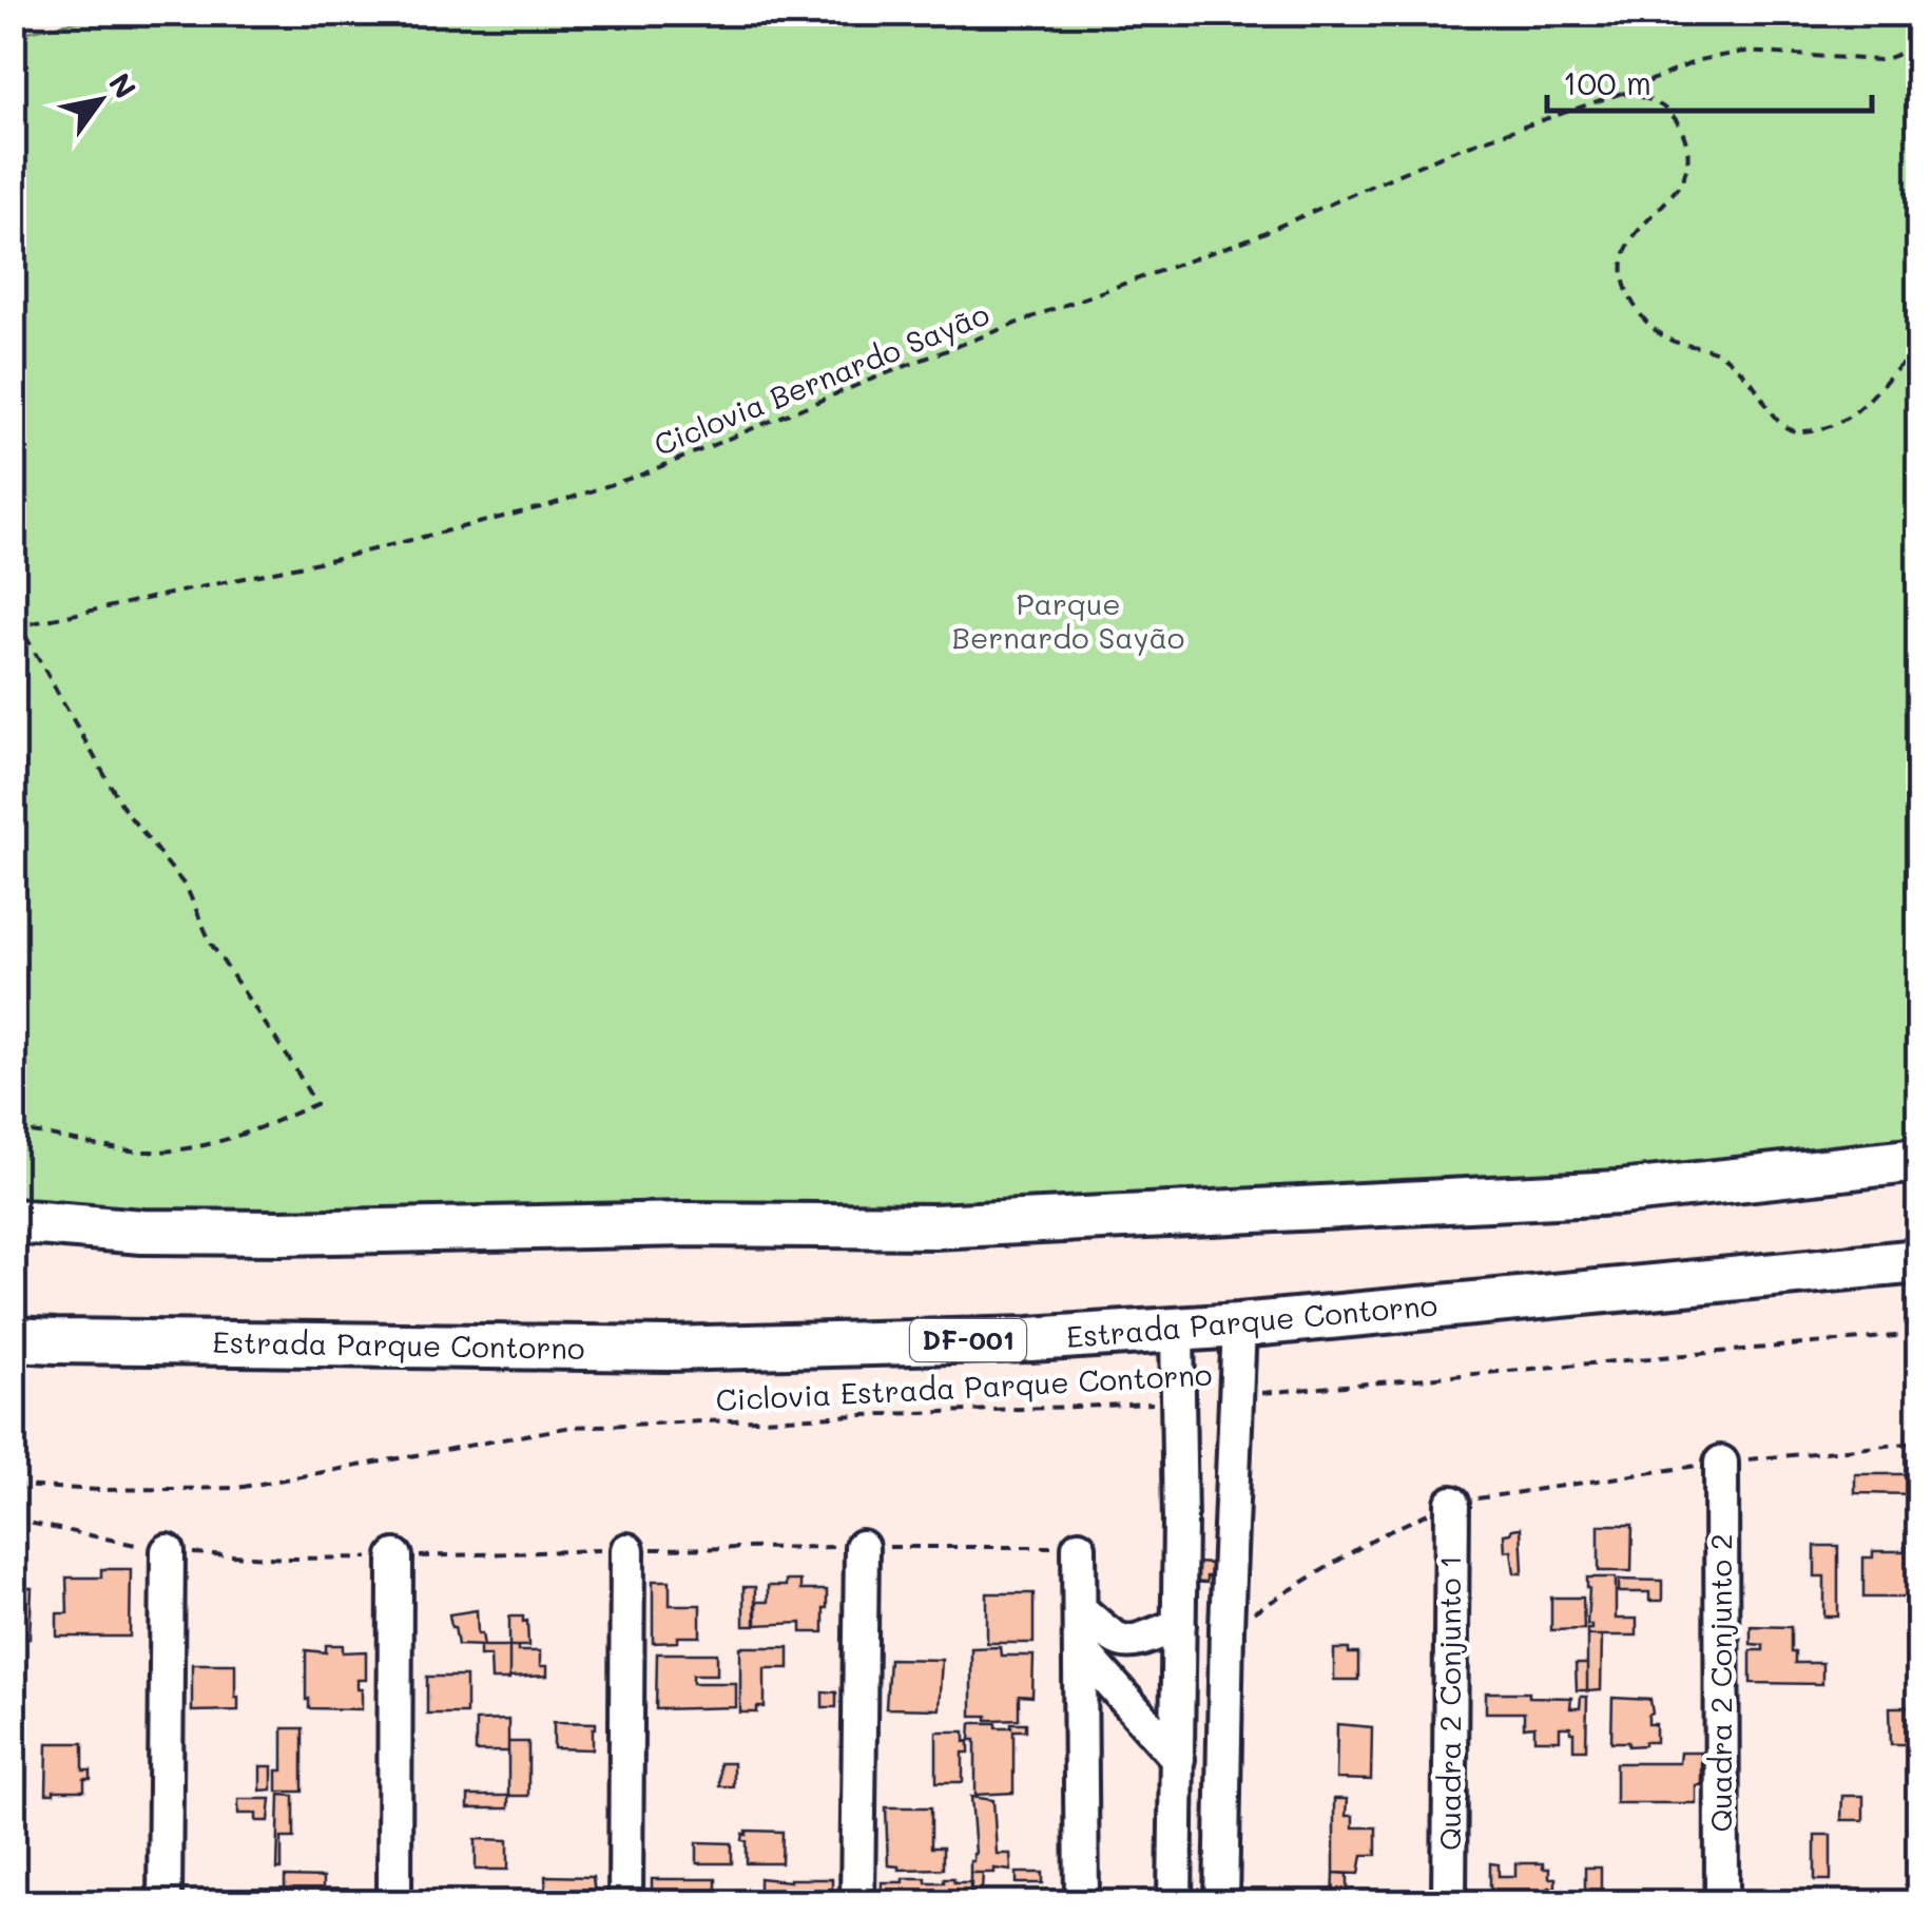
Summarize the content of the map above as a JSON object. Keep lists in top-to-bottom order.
{
  "streets": {
    "main road": ["Estrada Parque Contorno", "DF-001"],
    "street": ["Quadra 2 Conjunto 2", "Quadra 2 Conjunto 1"],
    "path": ["Ciclovia Bernardo Sayão", "Ciclovia Estrada Parque Contorno"]
  },
  "parks": ["Parque Bernardo Sayão"],
  "scale_bar": "100 m",
  "north": "top right"
}
